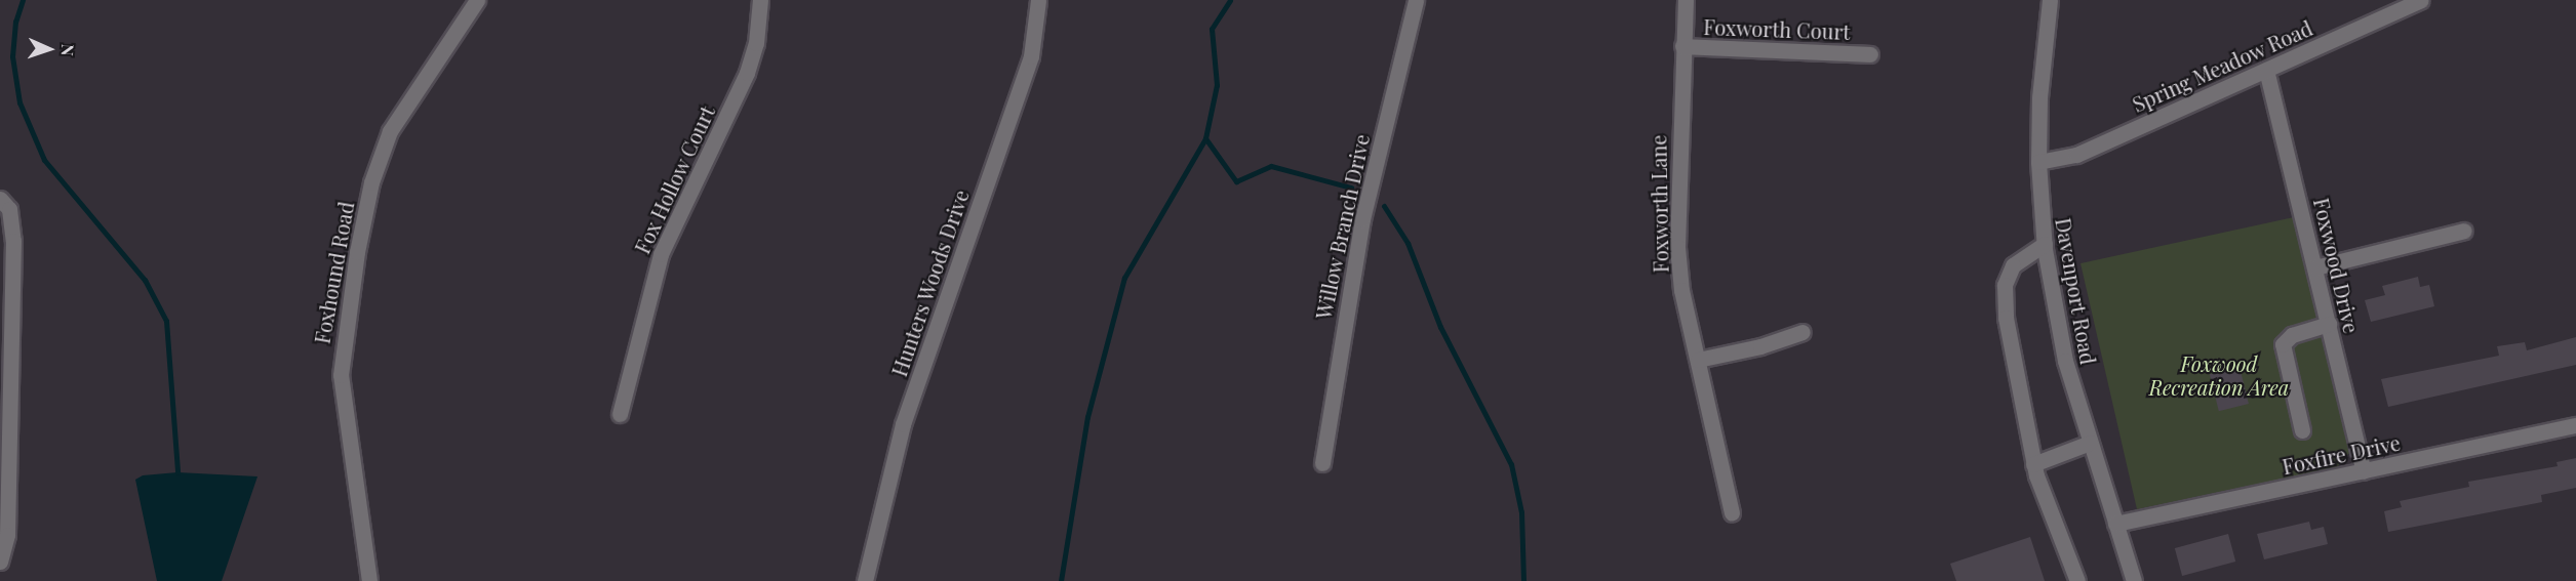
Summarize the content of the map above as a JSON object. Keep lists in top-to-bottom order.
{
  "streets": {
    "street": [
      "Foxworth Court",
      "Spring Meadow Road",
      "Fox Hollow Court",
      "Foxworth Lane",
      "Willow Branch Drive",
      "Foxwood Drive",
      "Foxhound Road",
      "Hunters Woods Drive",
      "Davenport Road",
      "Foxfire Drive"
    ]
  },
  "crossings": [
    ["Foxworth Court", "Foxworth Lane"],
    ["Spring Meadow Road", "Foxwood Drive"],
    ["Spring Meadow Road", "Davenport Road"],
    ["Foxwood Drive", "Foxfire Drive"],
    ["Davenport Road", "Foxfire Drive"]
  ],
  "parks": ["Foxwood Recreation Area"],
  "north": "right"
}
